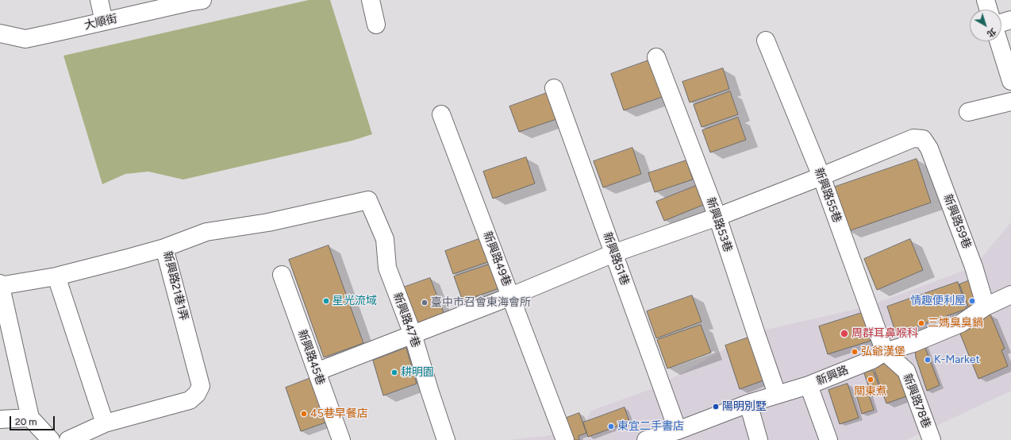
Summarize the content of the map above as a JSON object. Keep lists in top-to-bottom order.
{
  "streets": {
    "street": [
      "大順街",
      "新興路55巷",
      "新興路59巷",
      "新興路53巷",
      "新興路49巷",
      "新興路51巷",
      "新興路21巷1弄",
      "新興路47巷",
      "新興路45巷",
      "新興路",
      "新興路78巷"
    ]
  },
  "crossings": [
    ["新興路55巷", "新興路59巷"],
    ["新興路55巷", "新興路"],
    ["新興路55巷", "新興路78巷"],
    ["新興路59巷", "新興路"],
    ["新興路53巷", "新興路"],
    ["新興路51巷", "新興路"],
    ["新興路21巷1弄", "新興路47巷"],
    ["新興路", "新興路78巷"]
  ],
  "places": [
    "星光流域",
    "情趣便利屋",
    "臺中市召會東海會所",
    "三媽臭臭鍋",
    "周群耳鼻喉科",
    "弘爺漢堡",
    "K-Market",
    "耕明園",
    "關東煮",
    "陽明別墅",
    "45巷早餐店",
    "東宜二手書店"
  ],
  "scale_bar": "20 m",
  "north": "bottom right"
}
